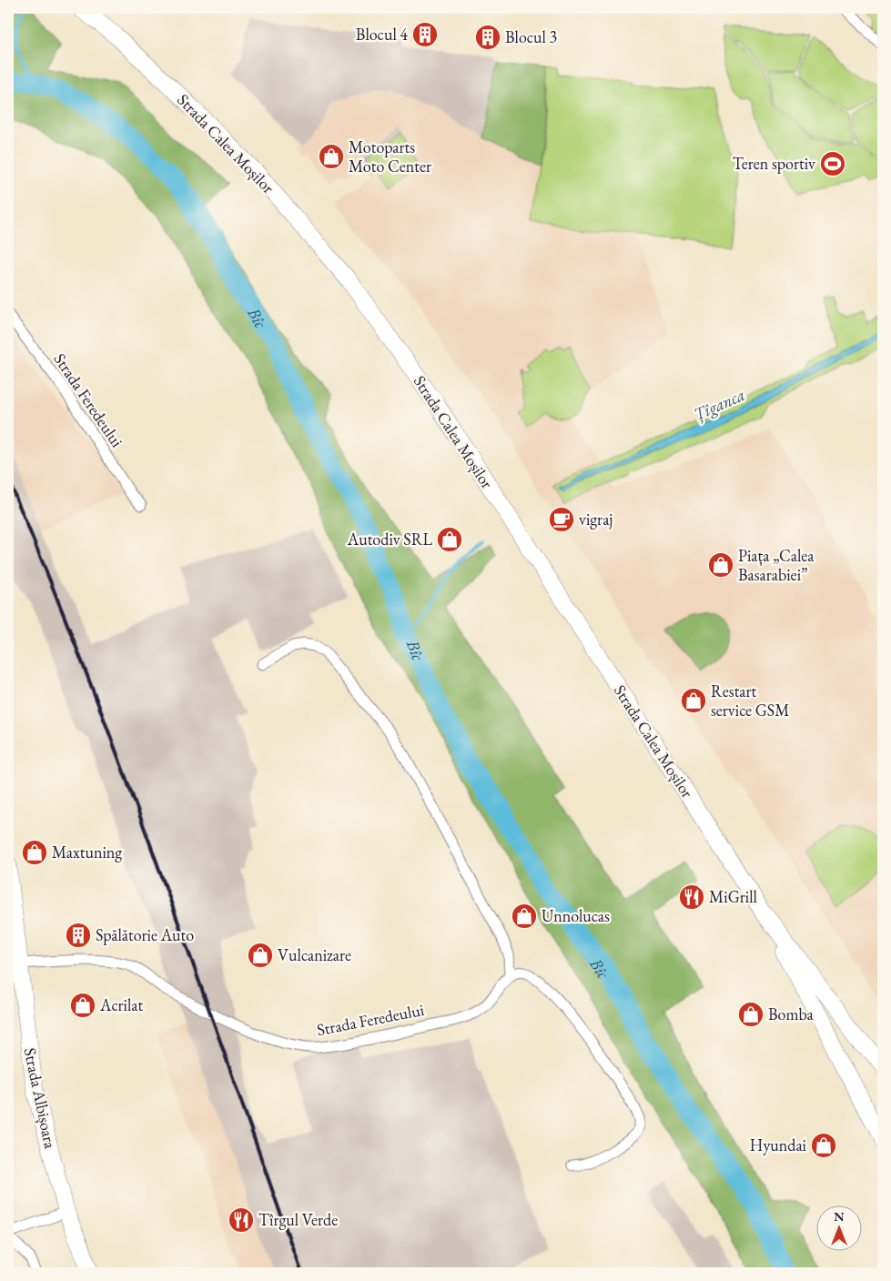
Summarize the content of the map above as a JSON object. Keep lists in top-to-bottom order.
{
  "streets": {
    "main road": ["Strada Calea Moșilor", "Strada Albișoara"],
    "street": ["Strada Feredeului"]
  },
  "crossings": [
    ["Strada Feredeului", "Strada Albișoara"]
  ],
  "water": ["Bîc", "Țîganca"],
  "places": {
    "building": ["Blocul 4", "Blocul 3", "Spălătorie Auto"],
    "shop": [
      "Motoparts Moto Center",
      "Autodiv SRL",
      "Piața „Calea Basarabiei”",
      "Restart service GSM",
      "Maxtuning",
      "Unnolucas",
      "Vulcanizare",
      "Acrilat",
      "Bomba",
      "Hyundai"
    ],
    "sports": ["Teren sportiv"],
    "cafe": ["vigraj"],
    "restaurant": ["MiGrill", "Tîrgul Verde"]
  },
  "north": "top"
}
